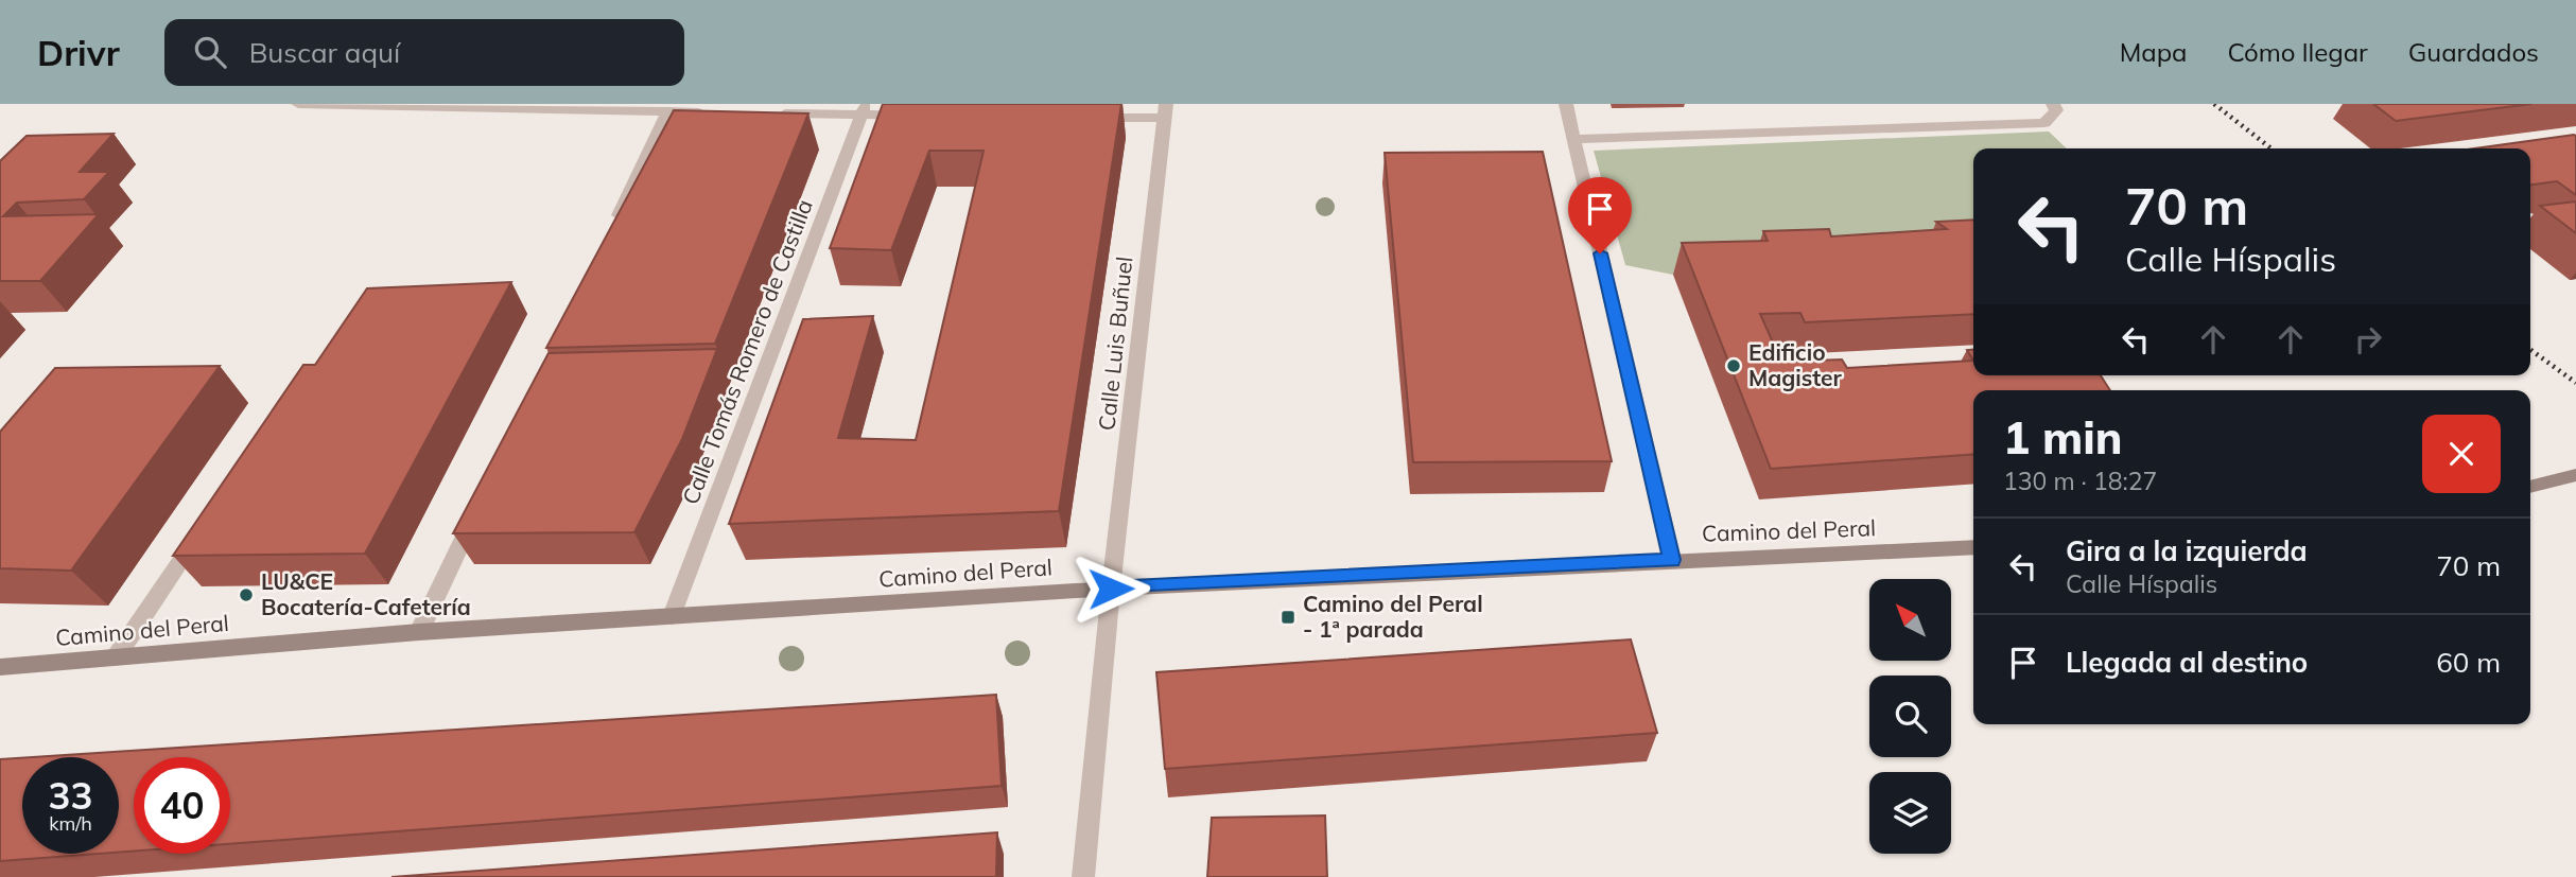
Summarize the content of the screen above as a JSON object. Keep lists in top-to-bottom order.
{
  "streets": {
    "street": ["Calle Luis Buñuel", "Calle Tomás Romero de Castilla", "Camino del Peral"]
  },
  "crossings": [
    ["Calle Luis Buñuel", "Camino del Peral"],
    ["Calle Tomás Romero de Castilla", "Camino del Peral"]
  ],
  "places": {
    "other": ["Edificio Magister", "LU&CE Bocatería-Cafetería"],
    "transit": ["Camino del Peral - 1ª parada"]
  },
  "north": "top left",
  "page": {
    "header": "Drivr",
    "search": "Buscar aquí",
    "nav": ["Mapa", "Cómo llegar", "Guardados"],
    "turn": ["70 m", "Calle Híspalis"],
    "heading": ["1 min", "130 m · 18:27"],
    "list": [
      {
        "name": "Gira a la izquierda",
        "note": "Calle Híspalis",
        "value": "70 m"
      },
      {
        "name": "Llegada al destino",
        "value": "60 m"
      }
    ],
    "speed": "33 km/h",
    "limit": "40"
  }
}
